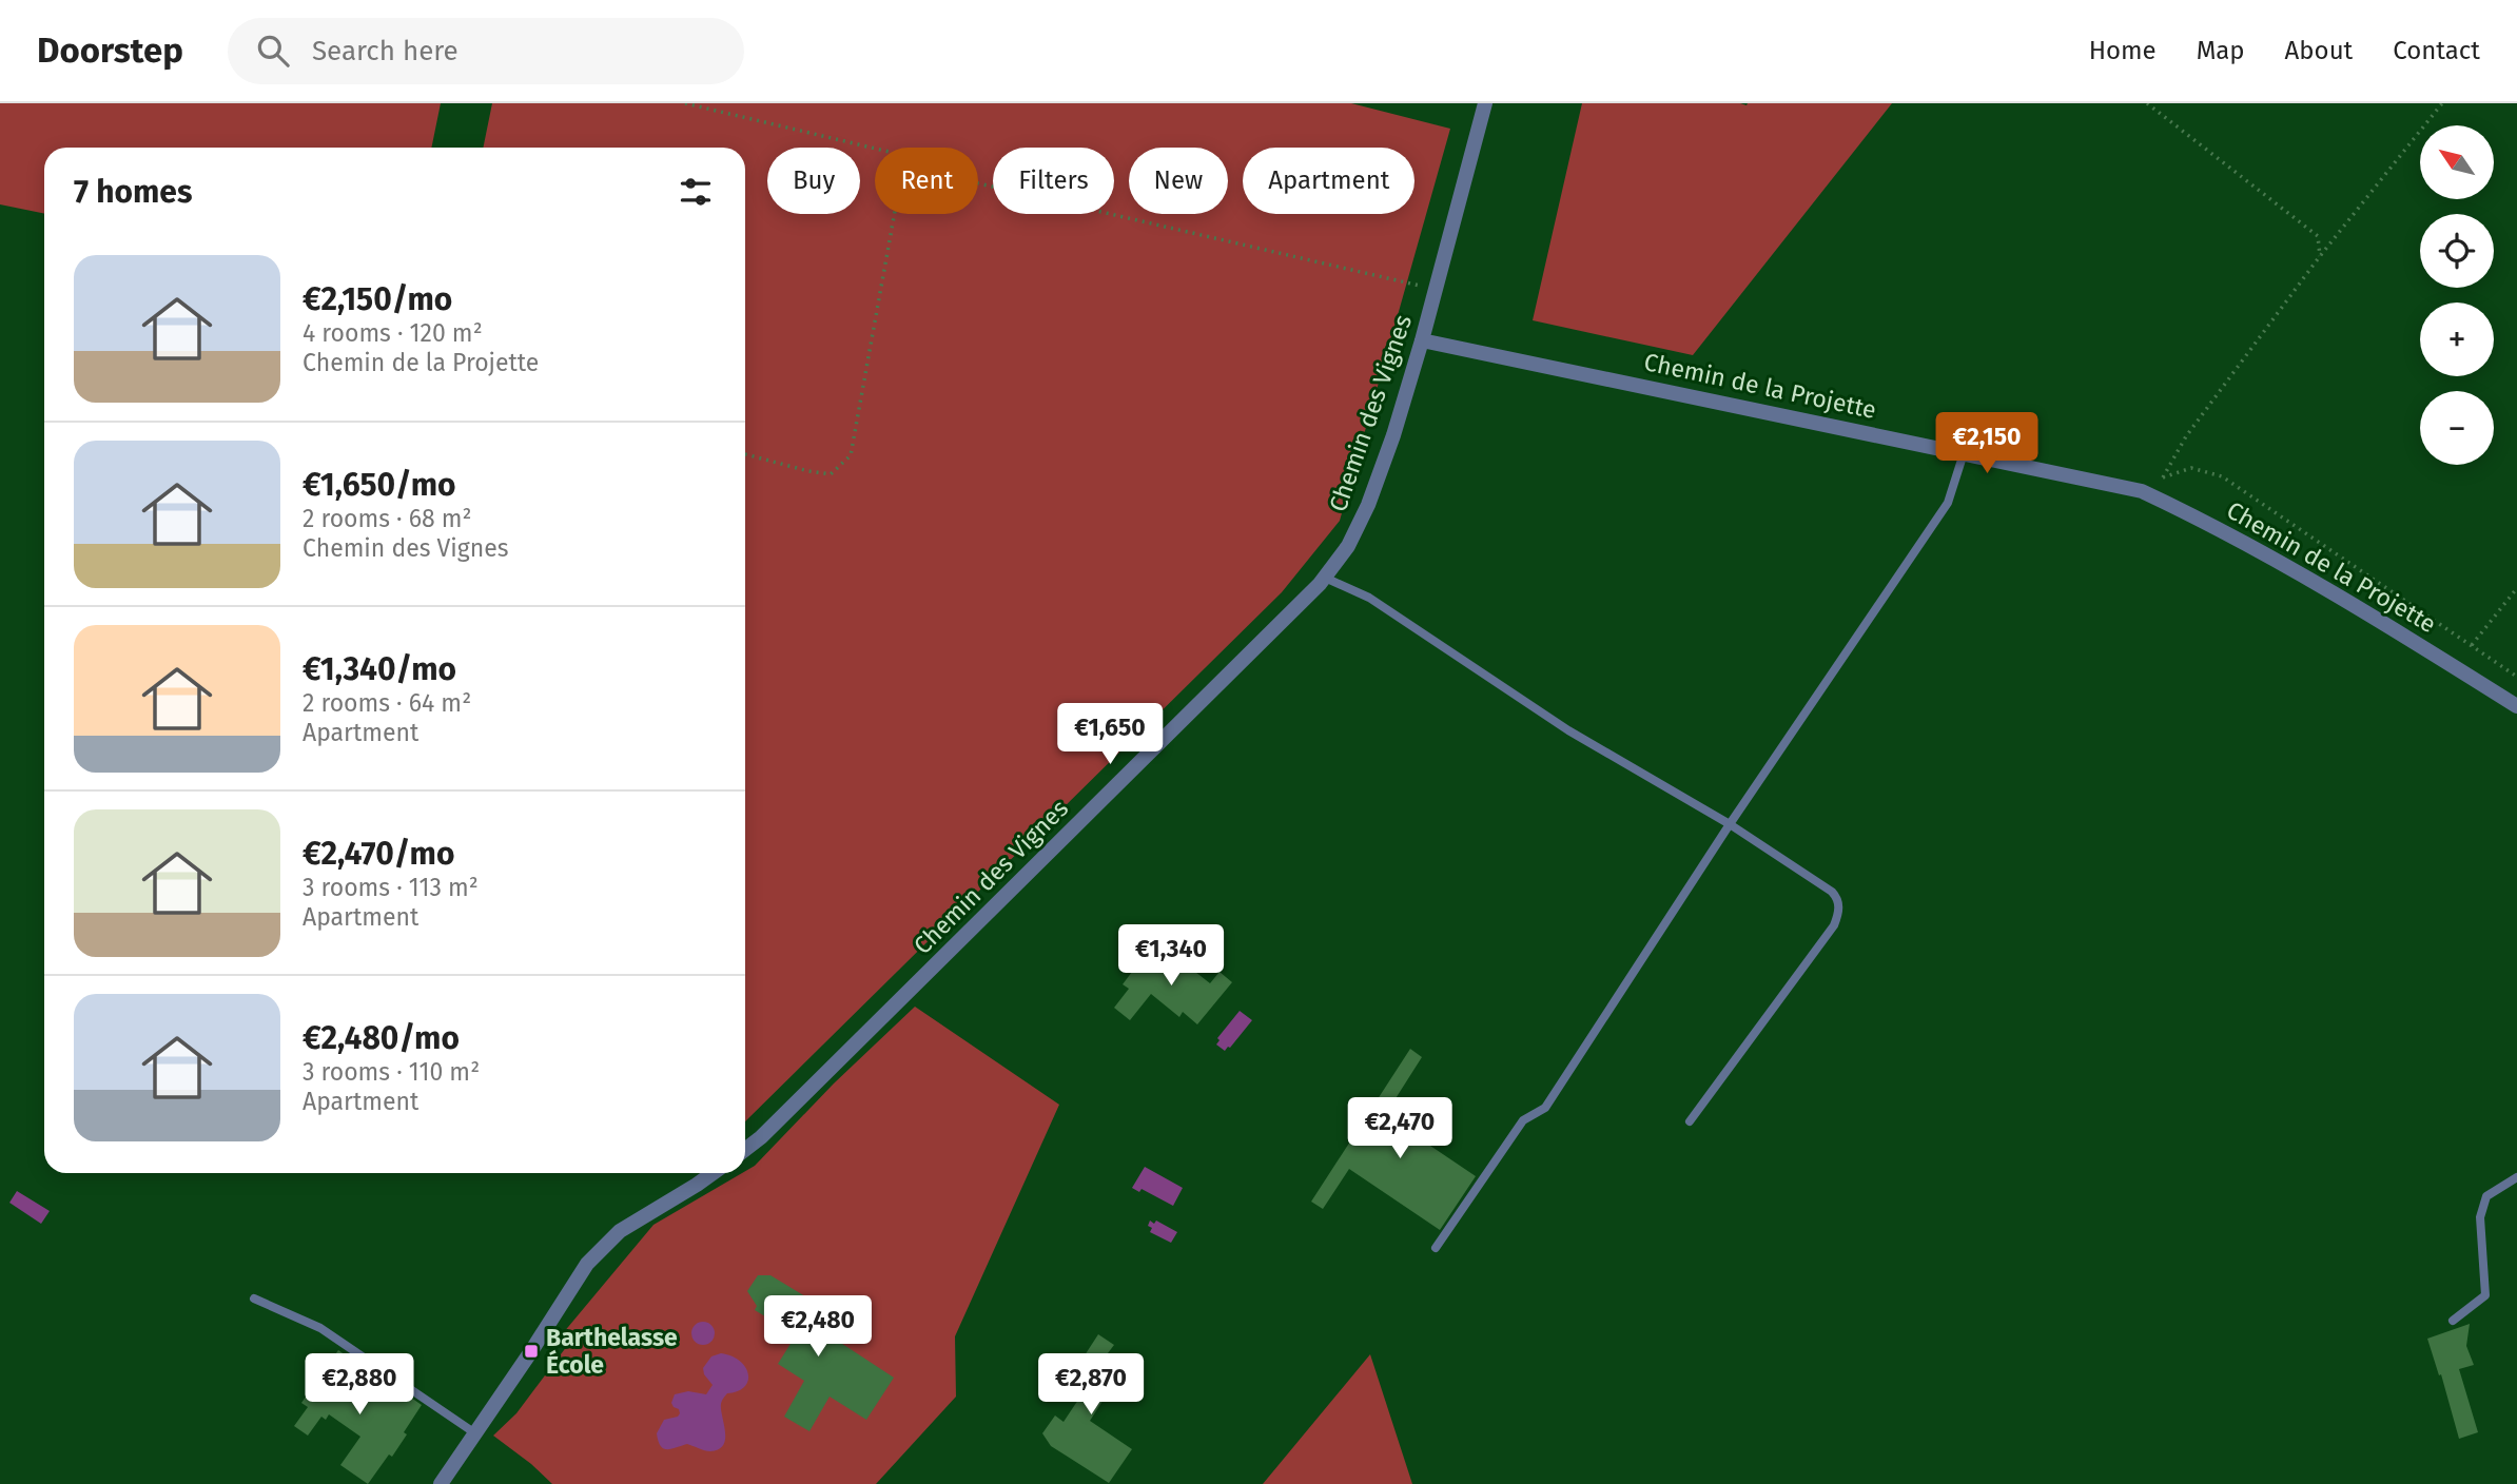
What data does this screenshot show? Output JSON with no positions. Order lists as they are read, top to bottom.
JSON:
{
  "streets": {
    "street": ["Chemin de la Projette", "Chemin des Vignes"]
  },
  "crossings": [
    ["Chemin de la Projette", "Chemin des Vignes"]
  ],
  "places": {
    "transit": ["Barthelasse École"]
  },
  "north": "top left",
  "page": {
    "header": "Doorstep",
    "search": "Search here",
    "nav": [
      "Home",
      "Map",
      "About",
      "Contact"
    ],
    "map_buttons": ["+", "−"],
    "chip": [
      "Buy",
      "Rent",
      "Filters",
      "New",
      "Apartment"
    ],
    "heading": "7 homes",
    "list": [
      {
        "name": "€2,150/mo",
        "note": "4 rooms · 120 m² · Chemin de la Projette"
      },
      {
        "name": "€1,650/mo",
        "note": "2 rooms · 68 m² · Chemin des Vignes"
      },
      {
        "name": "€1,340/mo",
        "note": "2 rooms · 64 m² · Apartment"
      },
      {
        "name": "€2,470/mo",
        "note": "3 rooms · 113 m² · Apartment"
      },
      {
        "name": "€2,480/mo",
        "note": "3 rooms · 110 m² · Apartment"
      }
    ],
    "price": [
      "€2,150",
      "€1,650",
      "€1,340",
      "€2,470",
      "€2,480",
      "€2,880",
      "€2,870"
    ]
  }
}
